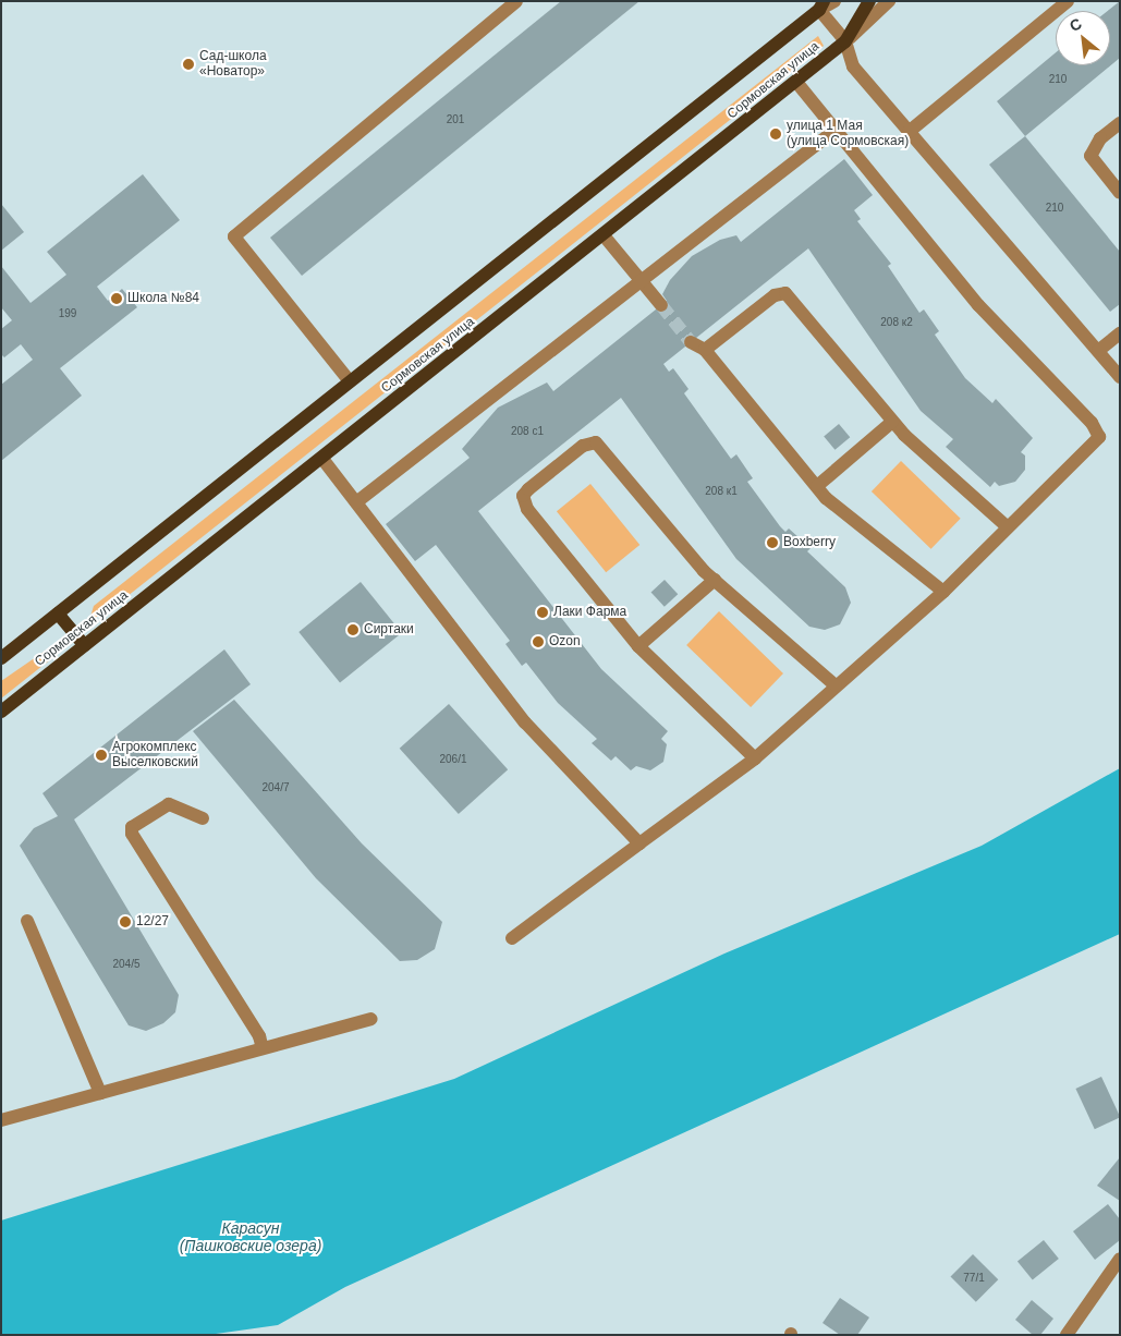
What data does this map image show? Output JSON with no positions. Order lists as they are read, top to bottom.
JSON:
{
  "streets": {
    "main road": ["Сормовская улица"]
  },
  "water": ["Карасун (Пашковские озера)"],
  "places": [
    "Сад-школа «Новатор»",
    "улица 1 Мая (улица Сормовская)",
    "Школа №84",
    "Boxberry",
    "Лаки Фарма",
    "Сиртаки",
    "Ozon",
    "Агрокомплекс Выселковский",
    "12/27"
  ],
  "house_numbers": [
    "210",
    "201",
    "210",
    "199",
    "208 к2",
    "208 с1",
    "208 к1",
    "206/1",
    "204/7",
    "204/5",
    "77/1"
  ],
  "north": "top left"
}
